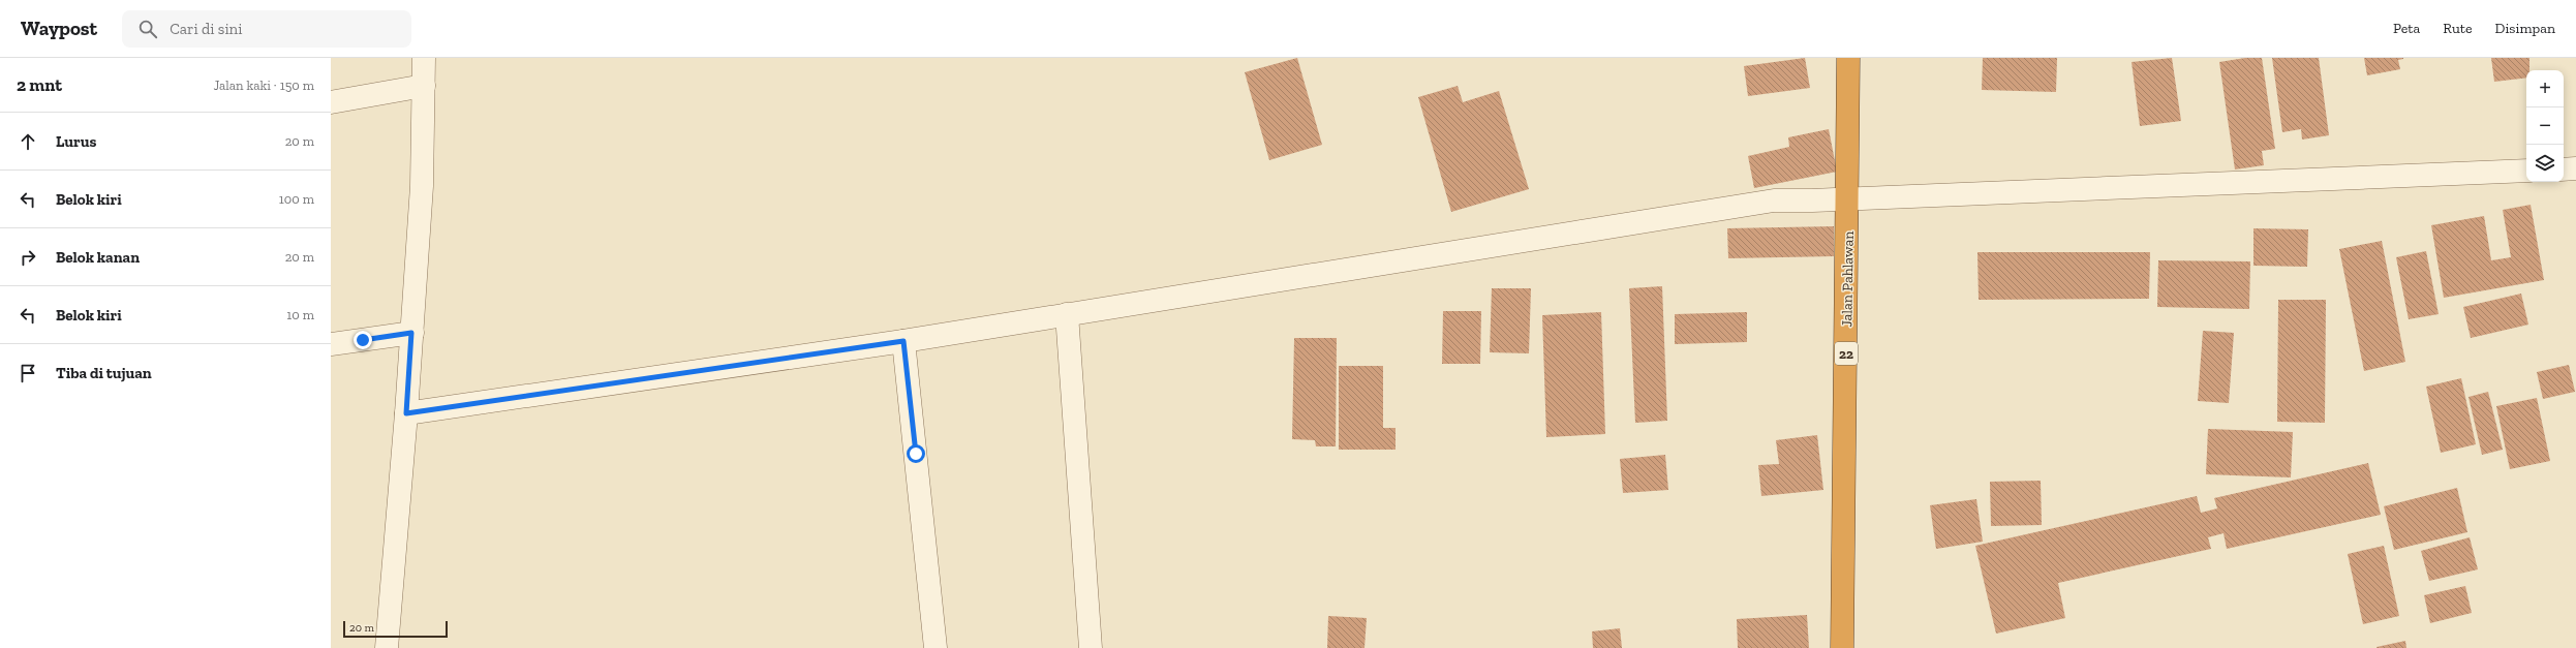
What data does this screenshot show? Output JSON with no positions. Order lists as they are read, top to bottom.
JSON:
{
  "streets": {
    "highway": ["Jalan Pahlawan", "22"]
  },
  "scale_bar": "20 m",
  "page": {
    "header": "Waypost",
    "search": "Cari di sini",
    "nav": ["Peta", "Rute", "Disimpan"],
    "heading": ["2 mnt", "Jalan kaki · 150 m"],
    "map_buttons": ["+", "−"],
    "list": [
      ["Lurus", "20 m"],
      ["Belok kiri", "100 m"],
      ["Belok kanan", "20 m"],
      ["Belok kiri", "10 m"],
      "Tiba di tujuan"
    ],
    "scale": "20 m"
  }
}
